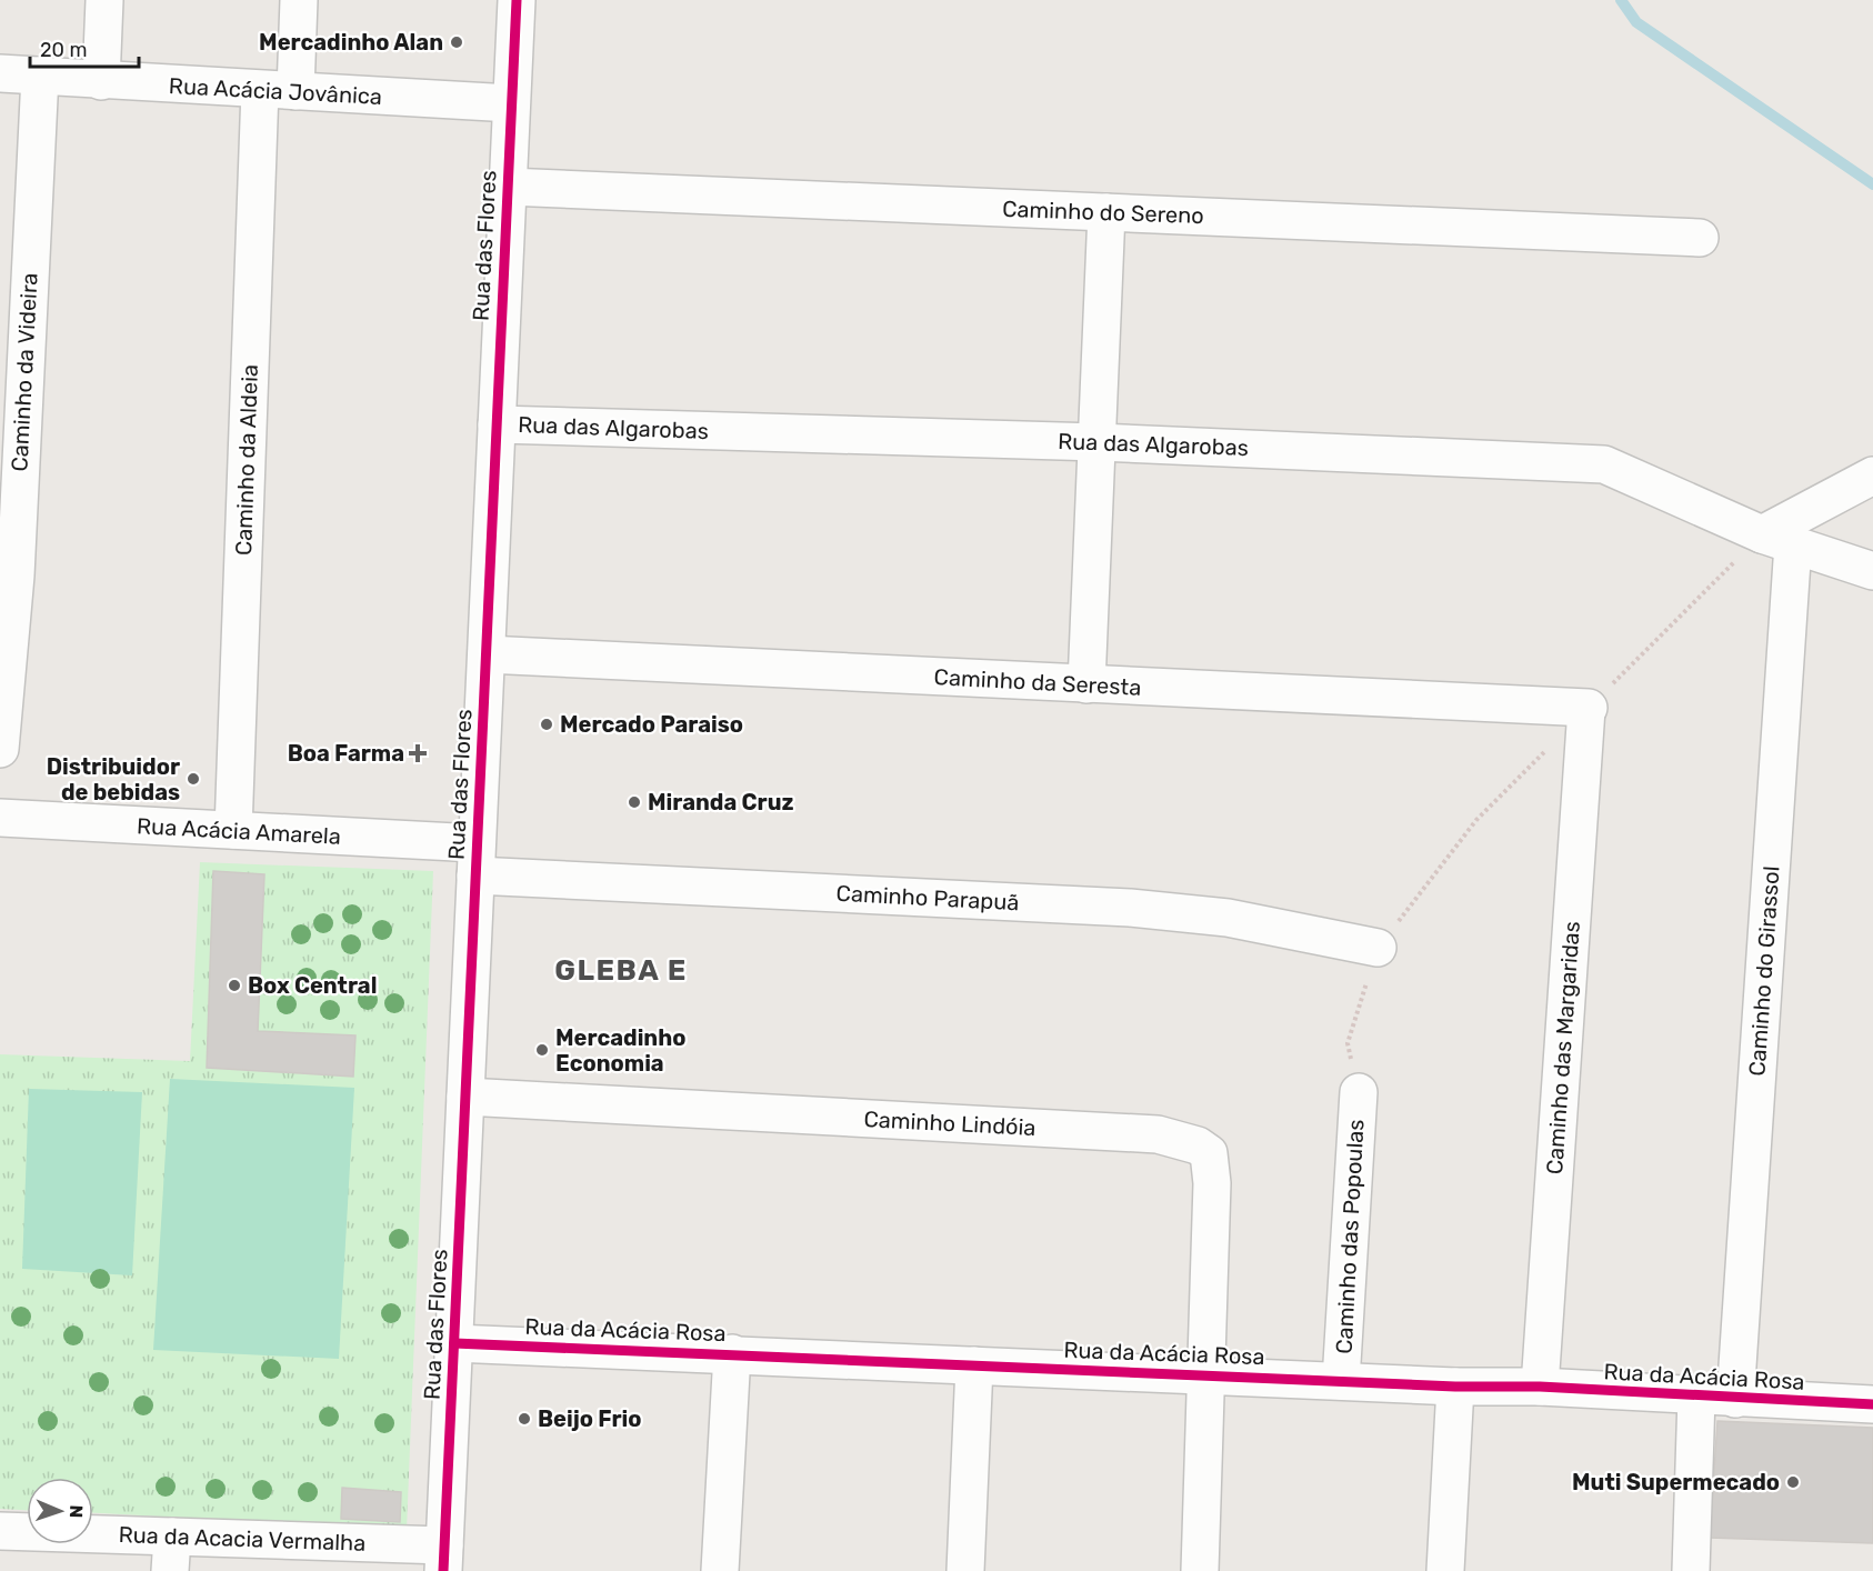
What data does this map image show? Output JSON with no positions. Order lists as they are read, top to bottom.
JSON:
{
  "streets": {
    "street": [
      "Rua Acácia Jovânica",
      "Caminho do Sereno",
      "Rua das Flores",
      "Caminho da Videira",
      "Rua das Algarobas",
      "Caminho da Aldeia",
      "Caminho da Seresta",
      "Rua Acácia Amarela",
      "Caminho Parapuã",
      "Caminho do Girassol",
      "Caminho das Margaridas",
      "Caminho Lindóia",
      "Caminho das Popoulas",
      "Rua da Acácia Rosa",
      "Rua da Acacia Vermalha"
    ]
  },
  "crossings": [
    ["Rua Acácia Jovânica", "Rua das Flores"],
    ["Rua Acácia Jovânica", "Caminho da Videira"],
    ["Rua Acácia Jovânica", "Caminho da Aldeia"],
    ["Caminho do Sereno", "Rua das Flores"],
    ["Rua das Flores", "Rua das Algarobas"],
    ["Rua das Flores", "Caminho da Seresta"],
    ["Rua das Flores", "Rua Acácia Amarela"],
    ["Rua das Flores", "Caminho Parapuã"],
    ["Rua das Flores", "Caminho Lindóia"],
    ["Rua das Flores", "Rua da Acácia Rosa"],
    ["Rua das Flores", "Rua da Acacia Vermalha"],
    ["Rua das Algarobas", "Caminho do Girassol"],
    ["Caminho da Aldeia", "Rua Acácia Amarela"],
    ["Caminho da Seresta", "Caminho das Margaridas"],
    ["Rua Acácia Amarela", "Caminho Parapuã"],
    ["Caminho do Girassol", "Rua da Acácia Rosa"],
    ["Caminho das Margaridas", "Rua da Acácia Rosa"],
    ["Caminho Lindóia", "Rua da Acácia Rosa"],
    ["Caminho das Popoulas", "Rua da Acácia Rosa"]
  ],
  "districts": ["GLEBA E"],
  "places": {
    "other": [
      "Mercadinho Alan",
      "Mercado Paraiso",
      "Distribuidor de bebidas",
      "Miranda Cruz",
      "Box Central",
      "Mercadinho Economia",
      "Beijo Frio",
      "Muti Supermecado"
    ],
    "health": ["Boa Farma"]
  },
  "scale_bar": "20 m",
  "north": "right"
}
